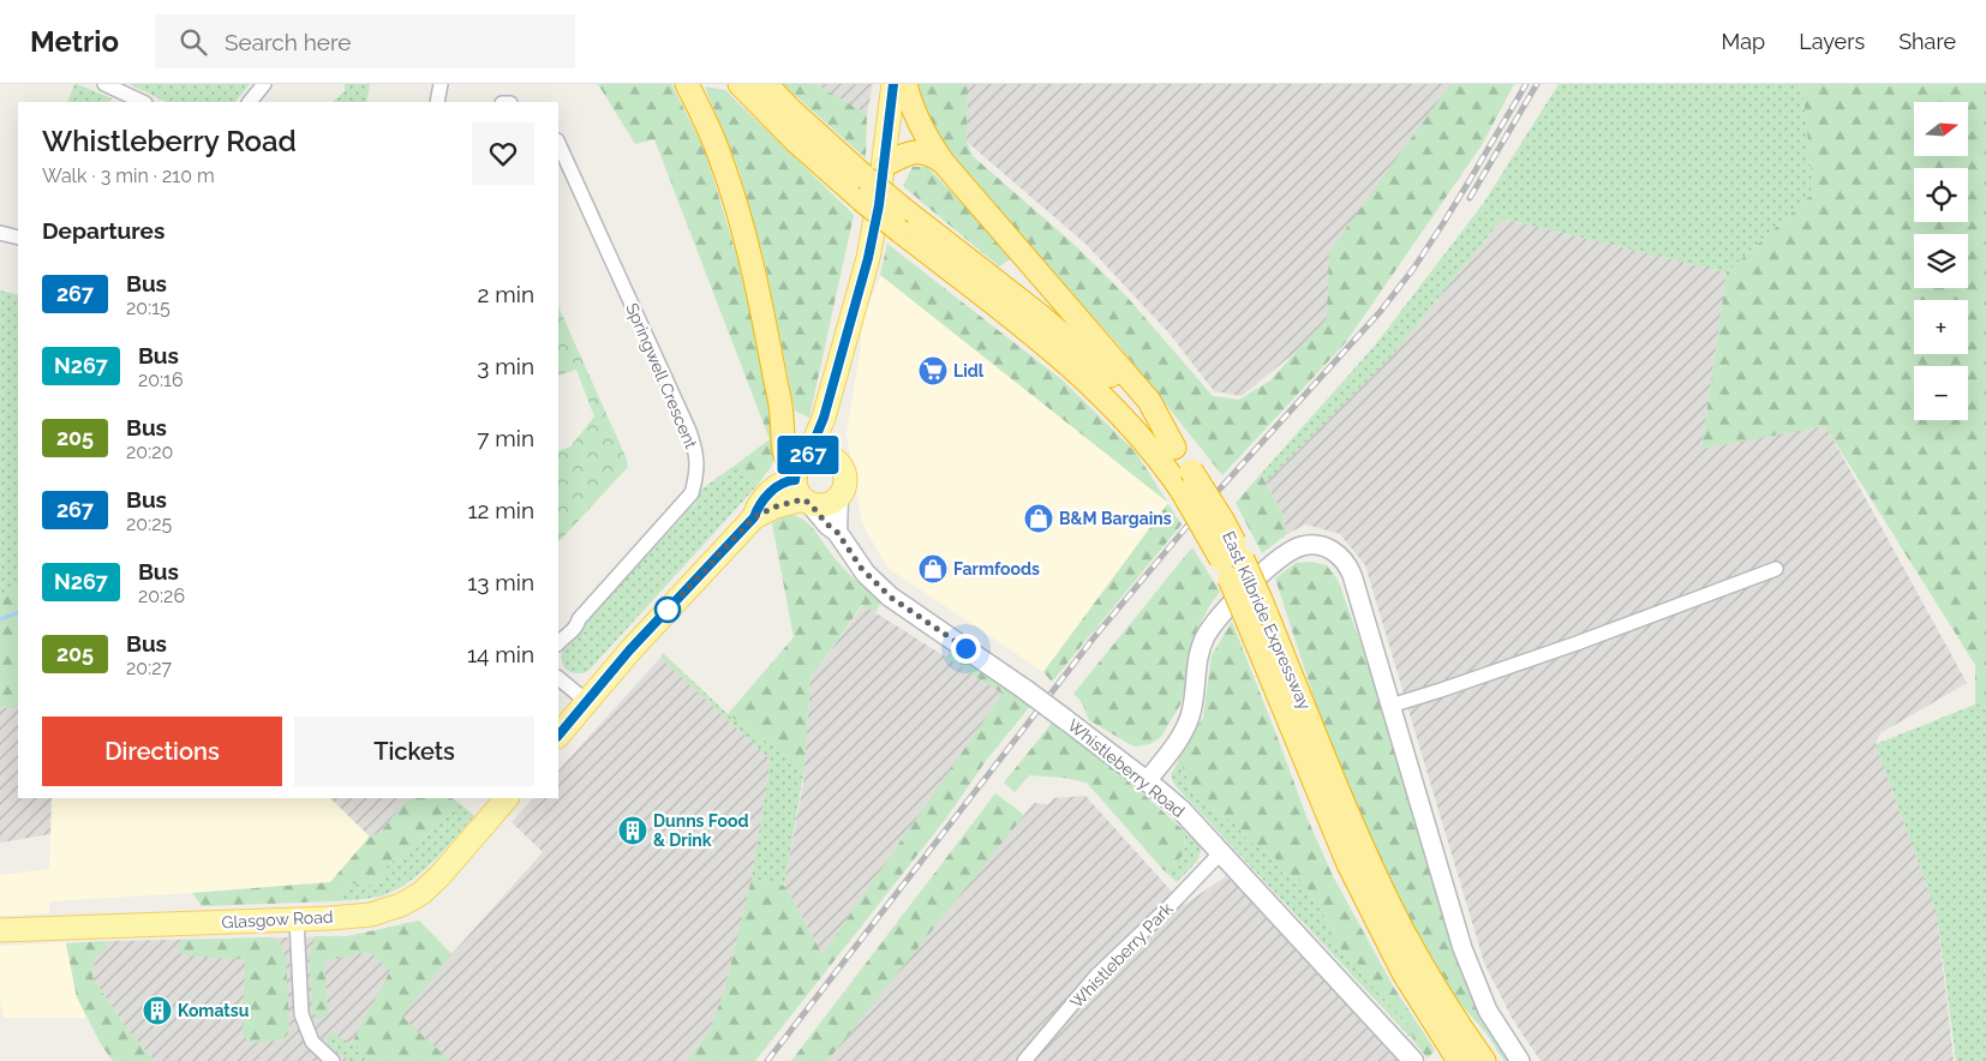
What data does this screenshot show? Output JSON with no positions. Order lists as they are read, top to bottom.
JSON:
{
  "streets": {
    "highway": ["East Kilbride Expressway"],
    "main road": ["Whistleberry Road", "Glasgow Road"],
    "street": ["Springwell Crescent", "Whistleberry Park"]
  },
  "crossings": [
    ["Whistleberry Road", "Whistleberry Park"]
  ],
  "places": {
    "supermarket": ["Lidl"],
    "shop": ["B&M Bargains", "Farmfoods"],
    "building": ["Dunns Food & Drink", "Komatsu"]
  },
  "lines": ["bus line 267"],
  "north": "right",
  "page": {
    "header": "Metrio",
    "search": "Search here",
    "nav": ["Map", "Layers", "Share"],
    "on_map": "267",
    "map_buttons": ["+", "−"],
    "heading": [
      ["Whistleberry Road", "Walk · 3 min · 210 m"],
      "Departures"
    ],
    "list": [
      {
        "mark": "267",
        "name": "Bus",
        "note": "20:15",
        "value": "2 min"
      },
      {
        "mark": "N267",
        "name": "Bus",
        "note": "20:16",
        "value": "3 min"
      },
      {
        "mark": "205",
        "name": "Bus",
        "note": "20:20",
        "value": "7 min"
      },
      {
        "mark": "267",
        "name": "Bus",
        "note": "20:25",
        "value": "12 min"
      },
      {
        "mark": "N267",
        "name": "Bus",
        "note": "20:26",
        "value": "13 min"
      },
      {
        "mark": "205",
        "name": "Bus",
        "note": "20:27",
        "value": "14 min"
      }
    ],
    "buttons": ["Directions", "Tickets"]
  }
}
